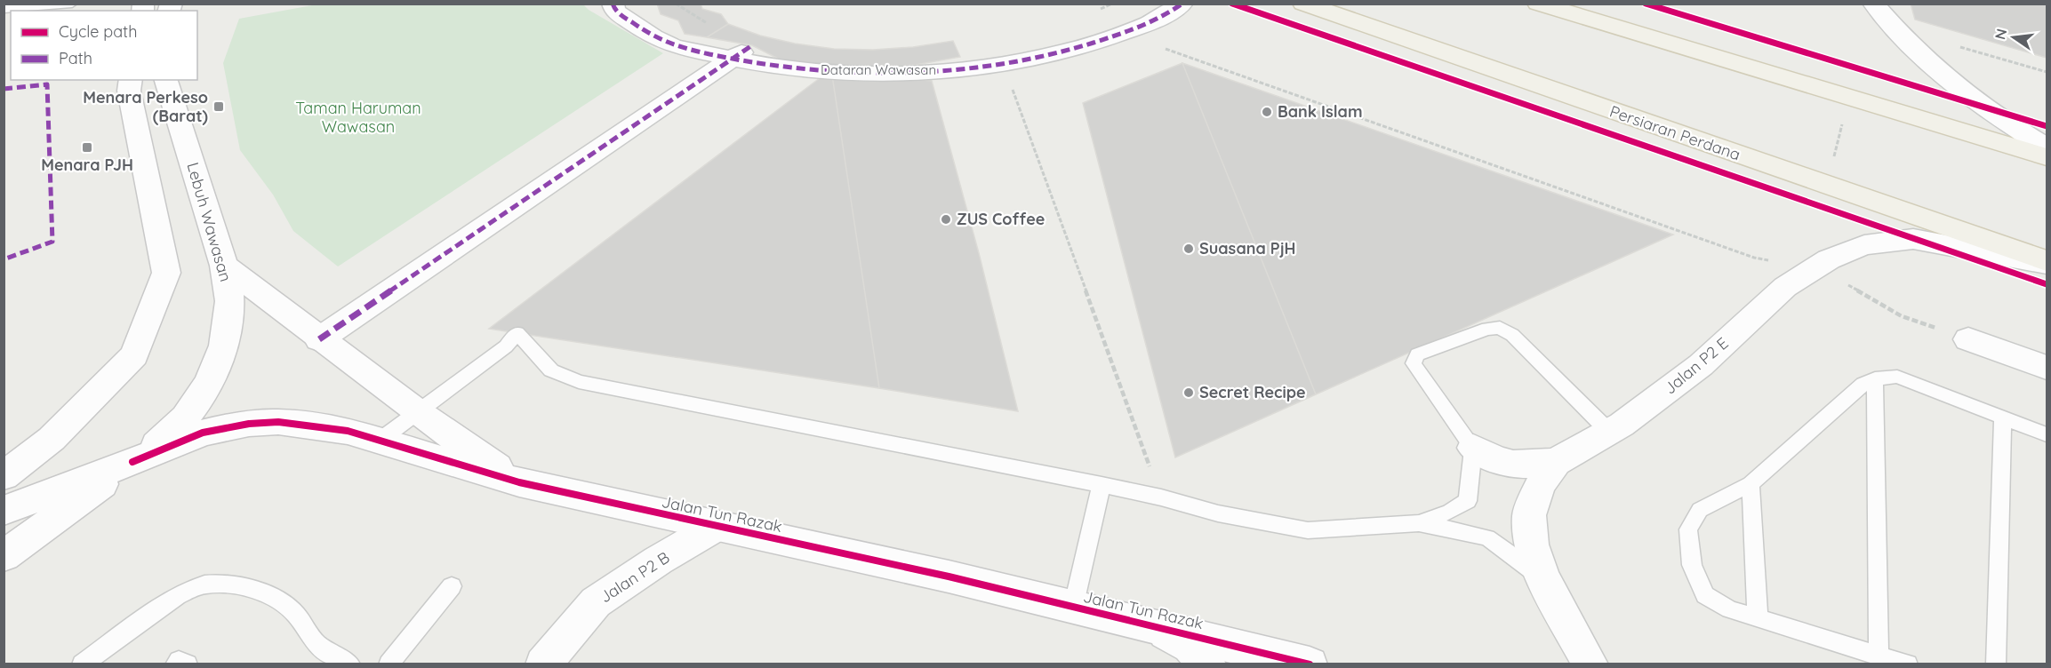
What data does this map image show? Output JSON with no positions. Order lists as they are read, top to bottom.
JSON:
{
  "streets": {
    "main road": ["Persiaran Perdana"],
    "street": [
      "Dataran Wawasan",
      "Lebuh Wawasan",
      "Jalan P2 E",
      "Jalan Tun Razak",
      "Jalan P2 B"
    ]
  },
  "crossings": [
    ["Persiaran Perdana", "Jalan P2 E"],
    ["Lebuh Wawasan", "Jalan Tun Razak"],
    ["Jalan Tun Razak", "Jalan P2 B"]
  ],
  "parks": ["Taman Haruman Wawasan"],
  "places": {
    "transit": ["Menara Perkeso (Barat)", "Menara PJH"],
    "other": [
      "Bank Islam",
      "ZUS Coffee",
      "Suasana PjH",
      "Secret Recipe"
    ]
  },
  "legend": ["Cycle path", "Path"],
  "north": "left"
}
